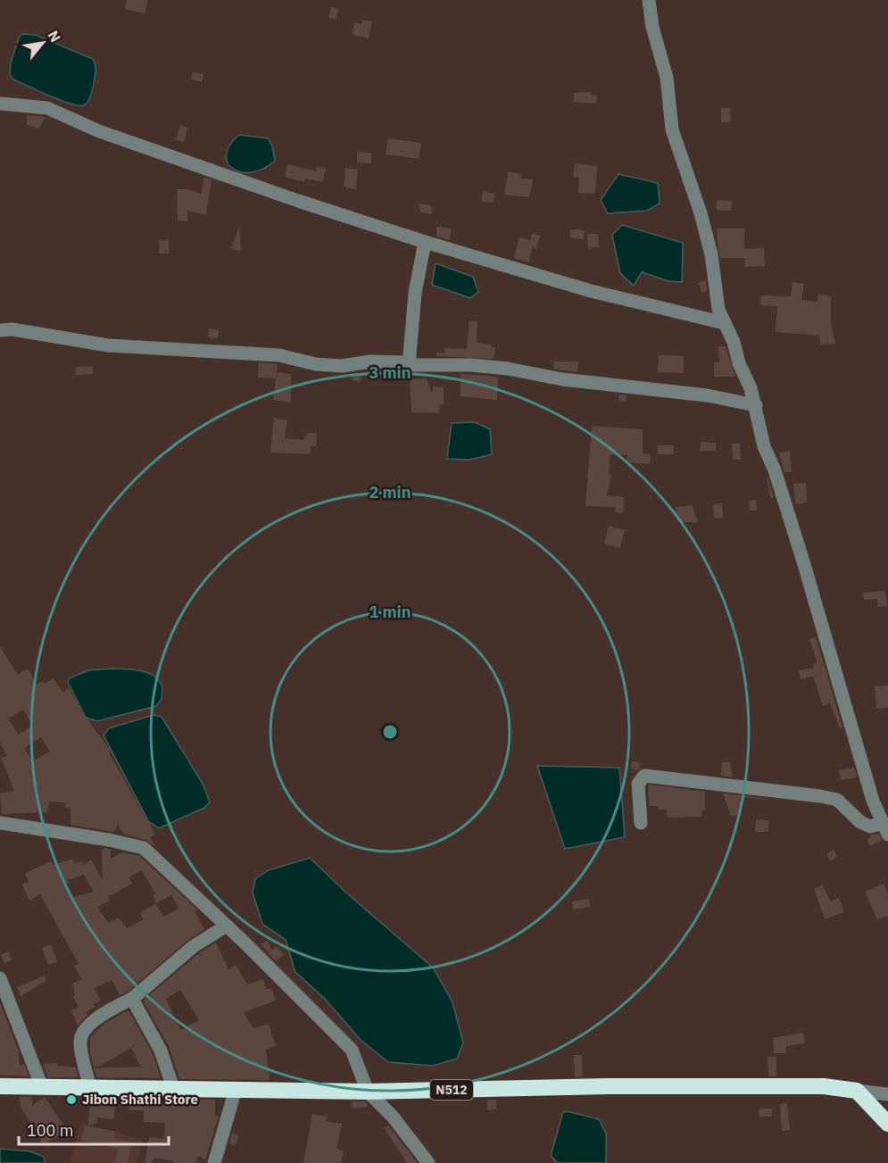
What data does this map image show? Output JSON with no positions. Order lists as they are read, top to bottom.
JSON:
{
  "streets": {
    "highway": ["N512"]
  },
  "places": ["Jibon Shathi Store"],
  "scale_bar": "100 m",
  "north": "top right",
  "rings": ["3 min", "2 min", "1 min"]
}
